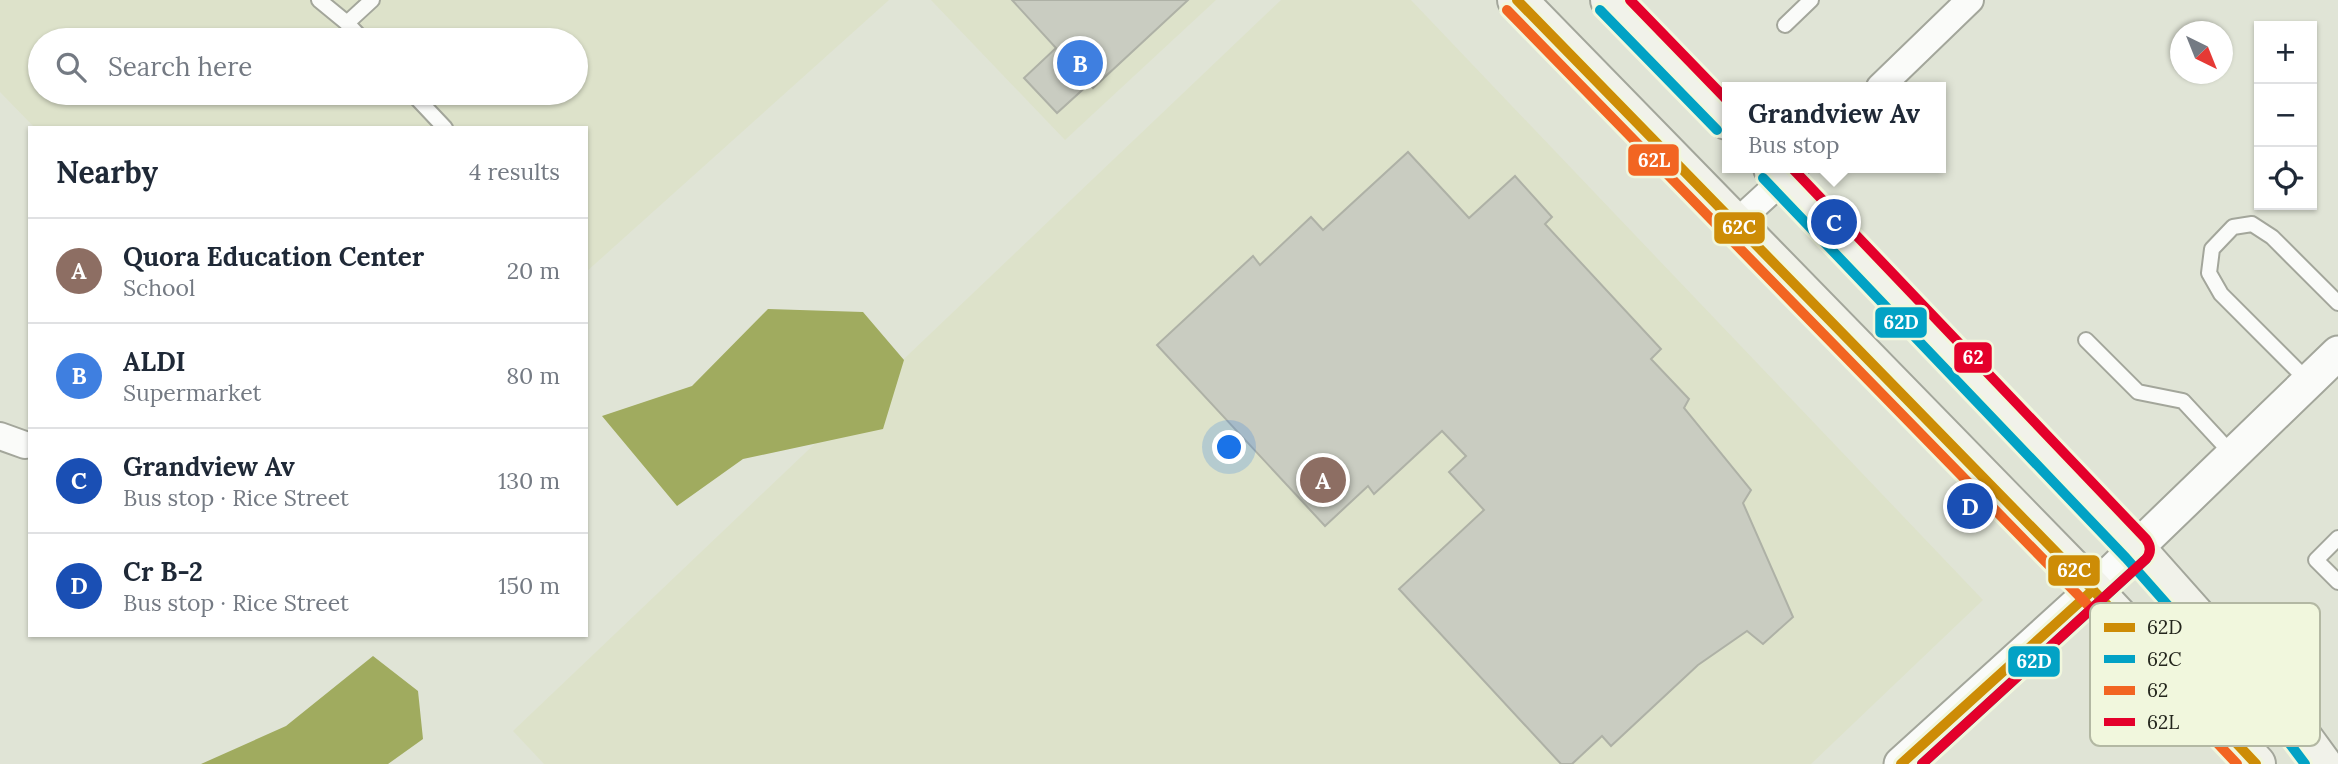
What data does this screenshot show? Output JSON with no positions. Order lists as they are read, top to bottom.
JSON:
{
  "lines": [
    "transit line 62C",
    "transit line 62",
    "transit line 62D",
    "transit line 62L"
  ],
  "legend": [
    "62D",
    "62C",
    "62",
    "62L"
  ],
  "north": "bottom right",
  "page": {
    "map_buttons": ["+", "−"],
    "search": "Search here",
    "pins": [
      "B",
      "C",
      "A",
      "D"
    ],
    "popup": ["Grandview Av", "Bus stop"],
    "heading": ["Nearby", "4 results"],
    "list": [
      {
        "mark": "A",
        "name": "Quora Education Center",
        "note": "School",
        "value": "20 m"
      },
      {
        "mark": "B",
        "name": "ALDI",
        "note": "Supermarket",
        "value": "80 m"
      },
      {
        "mark": "C",
        "name": "Grandview Av",
        "note": "Bus stop · Rice Street",
        "value": "130 m"
      },
      {
        "mark": "D",
        "name": "Cr B-2",
        "note": "Bus stop · Rice Street",
        "value": "150 m"
      }
    ]
  }
}
